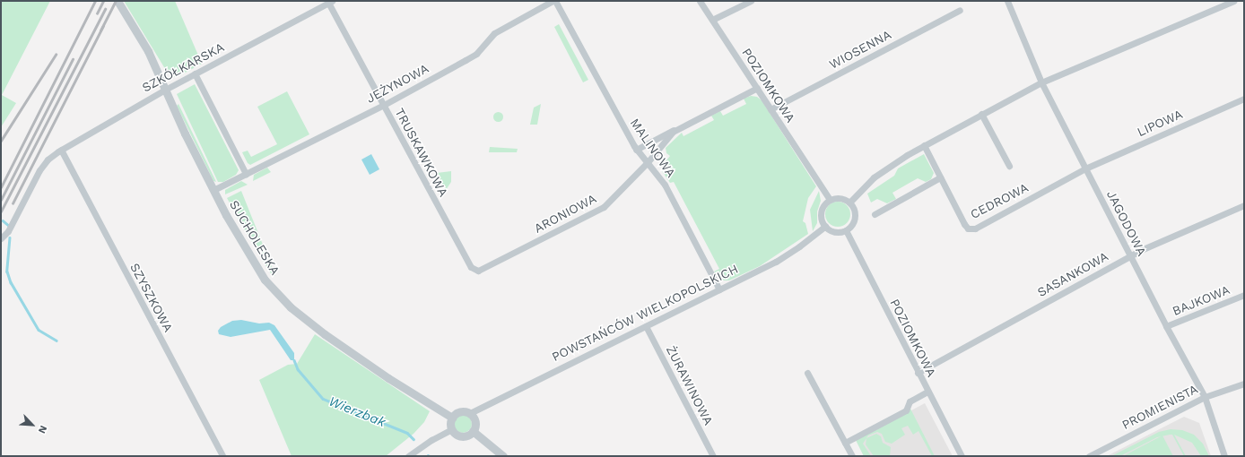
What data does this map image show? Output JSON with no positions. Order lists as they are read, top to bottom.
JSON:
{
  "streets": {
    "street": [
      "WIOSENNA",
      "SZKÓŁKARSKA",
      "JEŻYNOWA",
      "POZIOMKOWA",
      "LIPOWA",
      "MALINOWA",
      "TRUSKAWKOWA",
      "CEDROWA",
      "ARONIOWA",
      "JAGODOWA",
      "SUCHOLESKA",
      "SASANKOWA",
      "SZYSZKOWA",
      "BAJKOWA",
      "POWSTAŃCÓW WIELKOPOLSKICH",
      "ŻURAWINOWA",
      "PROMIENISTA"
    ]
  },
  "crossings": [
    ["WIOSENNA", "POZIOMKOWA"],
    ["SZKÓŁKARSKA", "TRUSKAWKOWA"],
    ["SZKÓŁKARSKA", "SUCHOLESKA"],
    ["SZKÓŁKARSKA", "SZYSZKOWA"],
    ["JEŻYNOWA", "TRUSKAWKOWA"],
    ["JEŻYNOWA", "SUCHOLESKA"],
    ["POZIOMKOWA", "ARONIOWA"],
    ["POZIOMKOWA", "SASANKOWA"],
    ["POZIOMKOWA", "POWSTAŃCÓW WIELKOPOLSKICH"],
    ["LIPOWA", "CEDROWA"],
    ["LIPOWA", "JAGODOWA"],
    ["MALINOWA", "ARONIOWA"],
    ["MALINOWA", "POWSTAŃCÓW WIELKOPOLSKICH"],
    ["TRUSKAWKOWA", "ARONIOWA"],
    ["CEDROWA", "JAGODOWA"],
    ["JAGODOWA", "SASANKOWA"],
    ["JAGODOWA", "BAJKOWA"],
    ["JAGODOWA", "PROMIENISTA"],
    ["SUCHOLESKA", "POWSTAŃCÓW WIELKOPOLSKICH"],
    ["POWSTAŃCÓW WIELKOPOLSKICH", "ŻURAWINOWA"]
  ],
  "water": ["Wierzbak"],
  "north": "bottom right"
}
